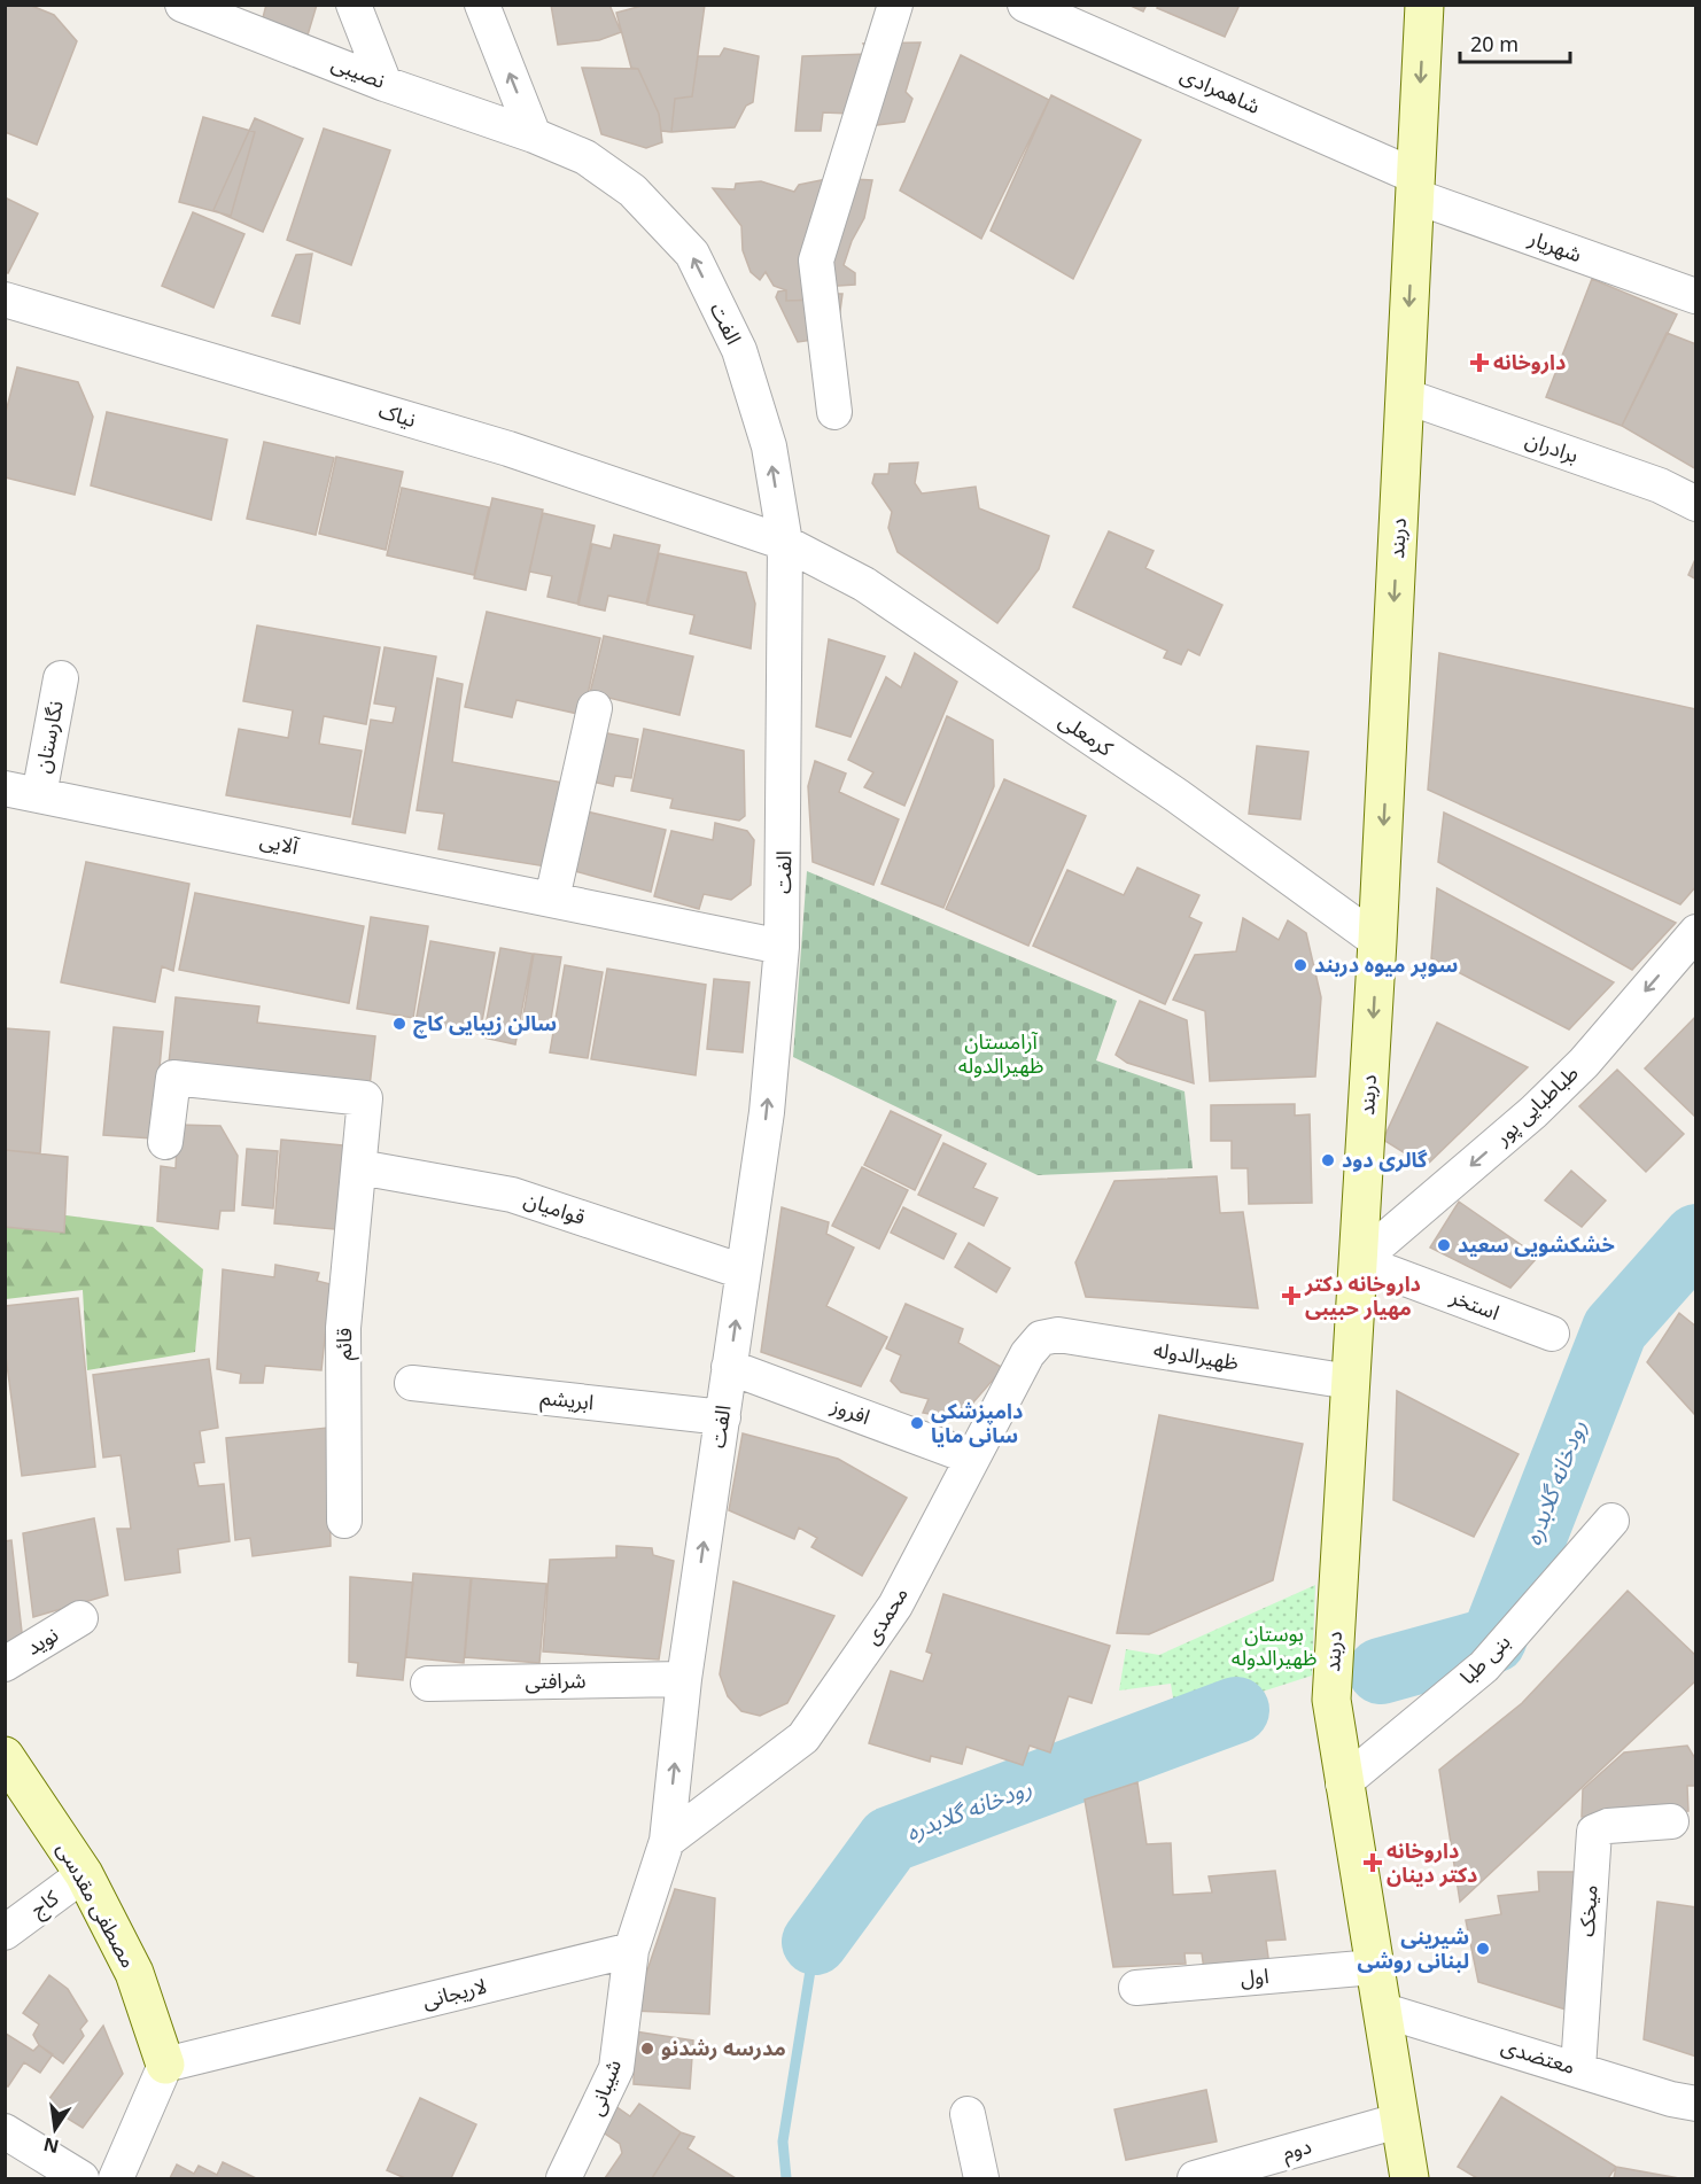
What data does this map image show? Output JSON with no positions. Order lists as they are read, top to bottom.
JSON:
{
  "streets": {
    "main road": ["دربند", "مصطفی مقدسی"],
    "street": [
      "نصیبی",
      "شاهمرادی",
      "شهریار",
      "الفت",
      "نیاک",
      "برادران",
      "کرمعلی",
      "نگارستان",
      "آلایی",
      "طباطبایی پور",
      "قوامیان",
      "استخر",
      "قائم",
      "ظهیرالدوله",
      "ابریشم",
      "افروز",
      "محمدی",
      "نوید",
      "بنی طبا",
      "شرافتی",
      "کاج",
      "میخک",
      "اول",
      "لاریجانی",
      "معتضدی",
      "شیبانی",
      "دوم"
    ]
  },
  "crossings": [
    ["نصیبی", "الفت"],
    ["شاهمرادی", "شهریار"],
    ["شاهمرادی", "دربند"],
    ["شهریار", "دربند"],
    ["الفت", "نیاک"],
    ["الفت", "کرمعلی"],
    ["الفت", "آلایی"],
    ["الفت", "قوامیان"],
    ["الفت", "ابریشم"],
    ["الفت", "افروز"],
    ["الفت", "محمدی"],
    ["الفت", "شرافتی"],
    ["نیاک", "کرمعلی"],
    ["برادران", "دربند"],
    ["دربند", "کرمعلی"],
    ["دربند", "طباطبایی پور"],
    ["دربند", "استخر"],
    ["دربند", "ظهیرالدوله"],
    ["دربند", "بنی طبا"],
    ["دربند", "اول"],
    ["دربند", "معتضدی"],
    ["دربند", "دوم"],
    ["نگارستان", "آلایی"],
    ["طباطبایی پور", "استخر"],
    ["قوامیان", "قائم"],
    ["ظهیرالدوله", "محمدی"],
    ["افروز", "محمدی"],
    ["کاج", "مصطفی مقدسی"],
    ["مصطفی مقدسی", "لاریجانی"],
    ["میخک", "معتضدی"],
    ["لاریجانی", "شیبانی"]
  ],
  "one_way": ["دربند", "طباطبایی پور"],
  "water": ["رودخانه گلابدره"],
  "parks": ["آرامستان ظهیرالدوله", "بوستان ظهیرالدوله"],
  "places": {
    "health": ["داروخانه", "داروخانه دکتر مهیار حبیبی", "داروخانه دکتر دینان"],
    "other": [
      "سوپر میوه دربند",
      "سالن زیبایی کاچ",
      "گالری دود",
      "خشکشویی سعید",
      "دامپزشکی سانی مایا",
      "شیرینی لبنانی روشی",
      "مدرسه رشدنو"
    ]
  },
  "scale_bar": "20 m",
  "north": "bottom"
}
